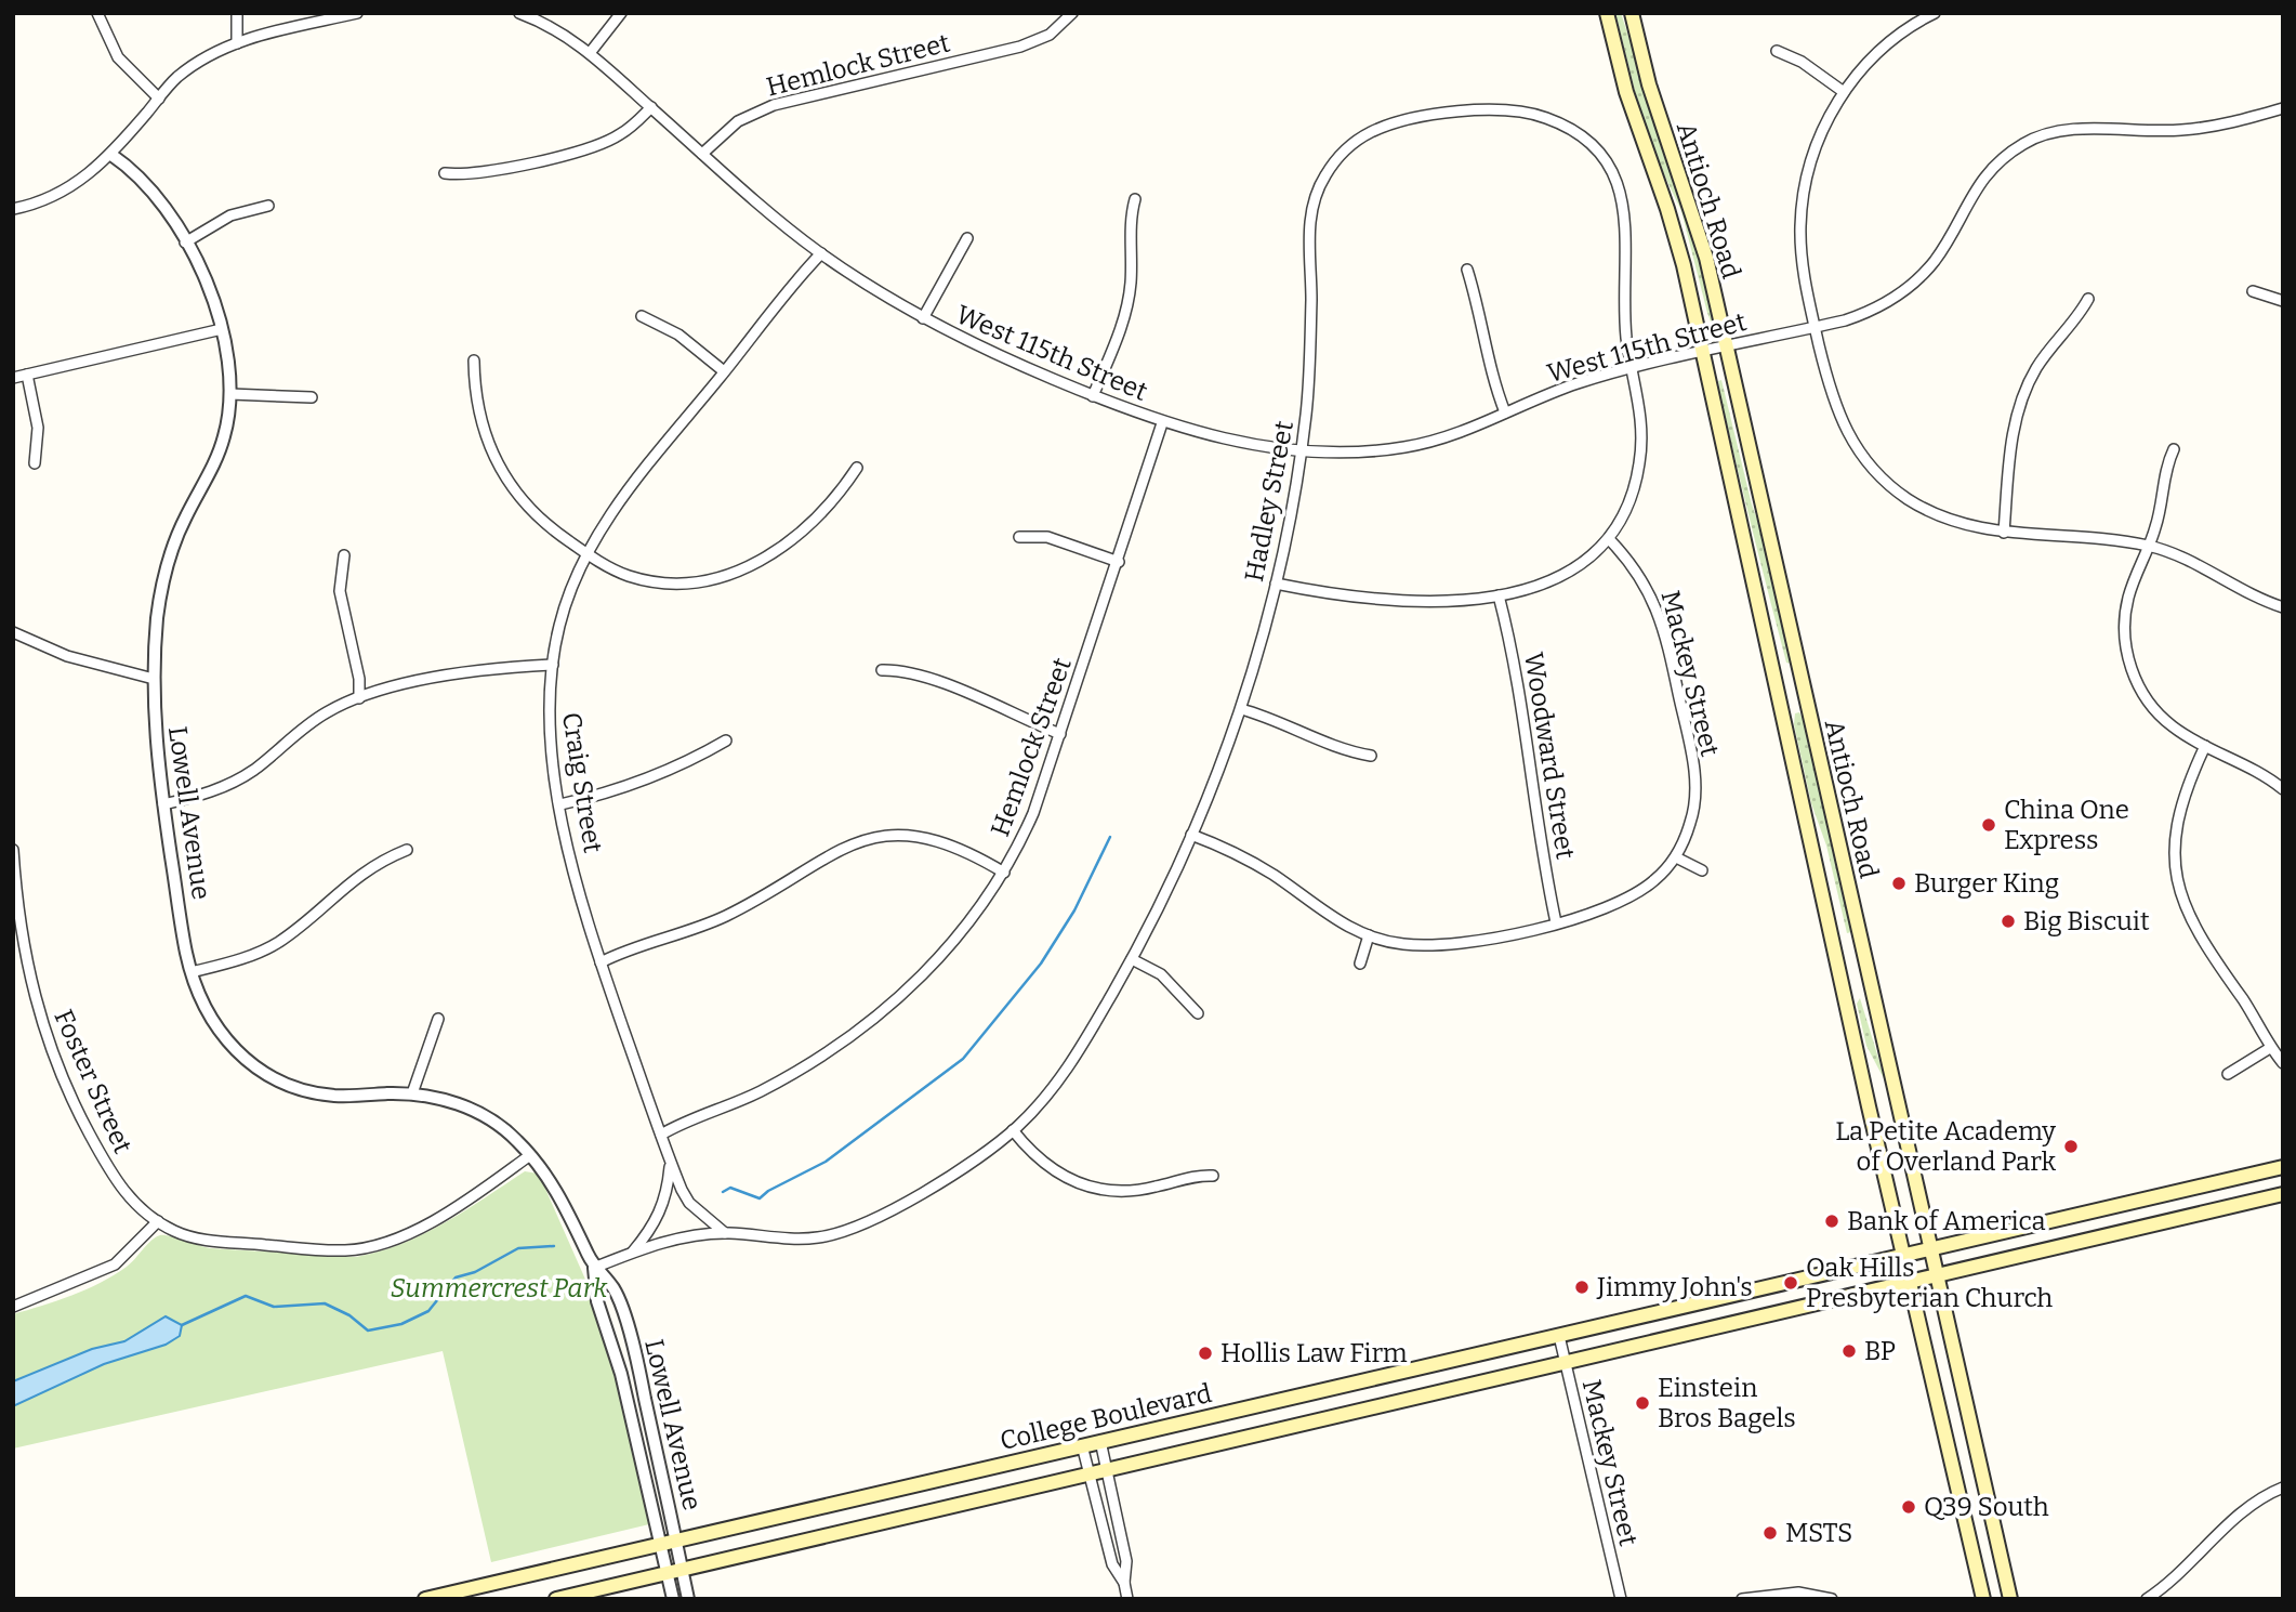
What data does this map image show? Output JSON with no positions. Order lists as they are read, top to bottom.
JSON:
{
  "streets": {
    "main road": ["Antioch Road", "College Boulevard"],
    "street": [
      "Hemlock Street",
      "West 115th Street",
      "Hadley Street",
      "Mackey Street",
      "Woodward Street",
      "Craig Street",
      "Lowell Avenue",
      "Foster Street"
    ]
  },
  "crossings": [
    ["Hemlock Street", "West 115th Street"],
    ["Hemlock Street", "Craig Street"],
    ["Antioch Road", "West 115th Street"],
    ["Antioch Road", "College Boulevard"],
    ["West 115th Street", "Hadley Street"],
    ["West 115th Street", "Craig Street"],
    ["Hadley Street", "Craig Street"],
    ["Hadley Street", "Lowell Avenue"],
    ["Mackey Street", "College Boulevard"],
    ["Lowell Avenue", "Foster Street"],
    ["Lowell Avenue", "College Boulevard"]
  ],
  "parks": ["Summercrest Park"],
  "places": [
    "China One Express",
    "Burger King",
    "Big Biscuit",
    "La Petite Academy of Overland Park",
    "Bank of America",
    "Oak Hills Presbyterian Church",
    "Jimmy John's",
    "BP",
    "Hollis Law Firm",
    "Einstein Bros Bagels",
    "Q39 South",
    "MSTS"
  ]
}
